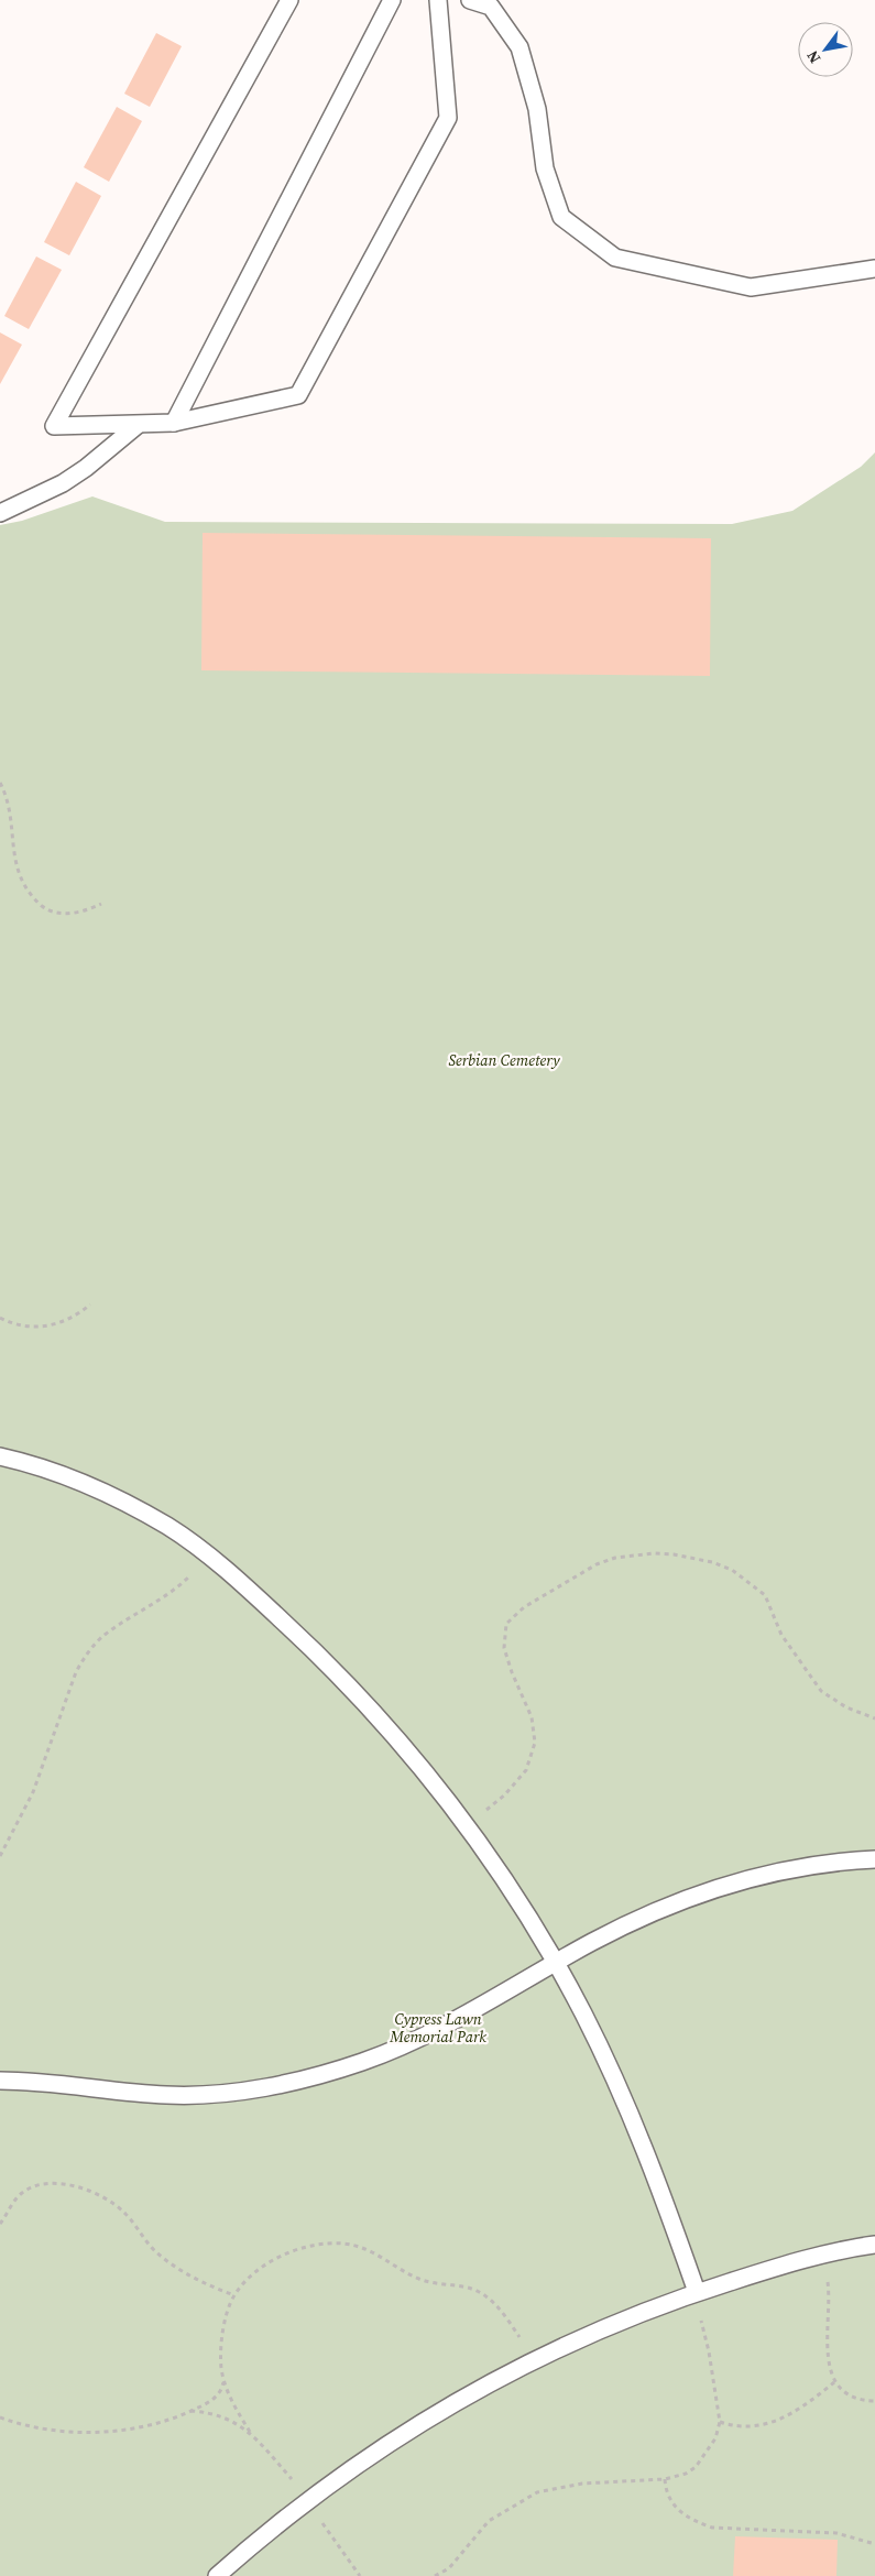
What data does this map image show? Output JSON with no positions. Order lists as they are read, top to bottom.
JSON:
{
  "parks": ["Serbian Cemetery", "Cypress Lawn Memorial Park"],
  "north": "bottom left"
}
